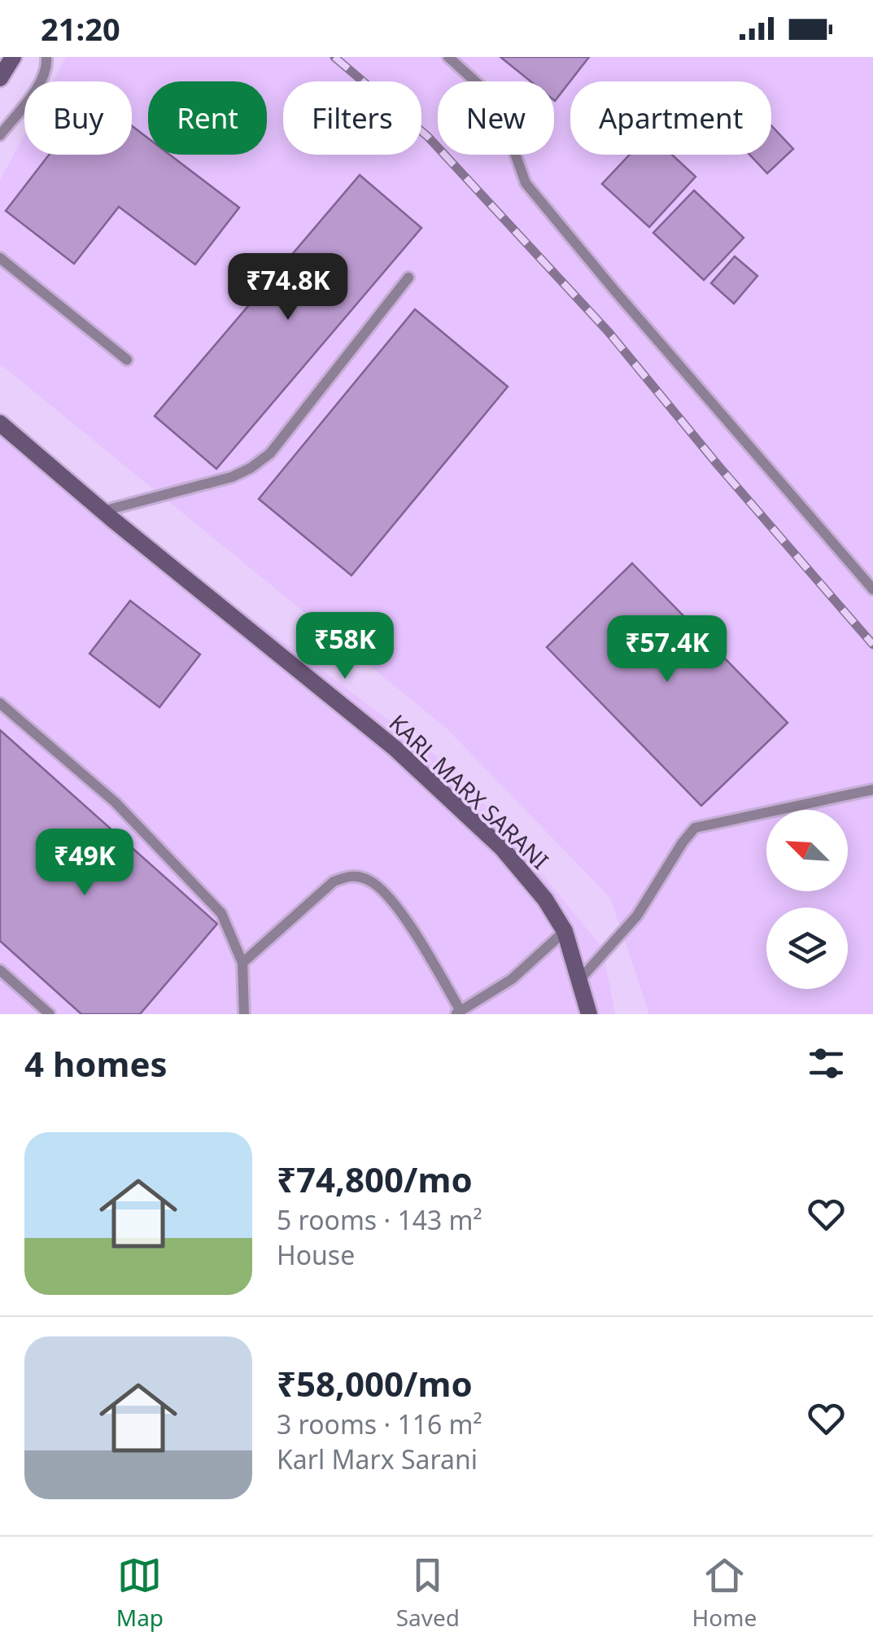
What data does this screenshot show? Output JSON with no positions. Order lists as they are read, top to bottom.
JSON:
{
  "streets": {
    "main road": ["KARL MARX SARANI"]
  },
  "north": "top left",
  "page": {
    "status": "21:20",
    "chip": [
      "Buy",
      "Rent",
      "Filters",
      "New",
      "Apartment"
    ],
    "price": [
      "₹74.8K",
      "₹58K",
      "₹57.4K",
      "₹49K"
    ],
    "heading": "4 homes",
    "list": [
      {
        "name": "₹74,800/mo",
        "note": "5 rooms · 143 m² · House"
      },
      {
        "name": "₹58,000/mo",
        "note": "3 rooms · 116 m² · Karl Marx Sarani"
      }
    ],
    "tabs": ["Map", "Saved", "Home"]
  }
}
